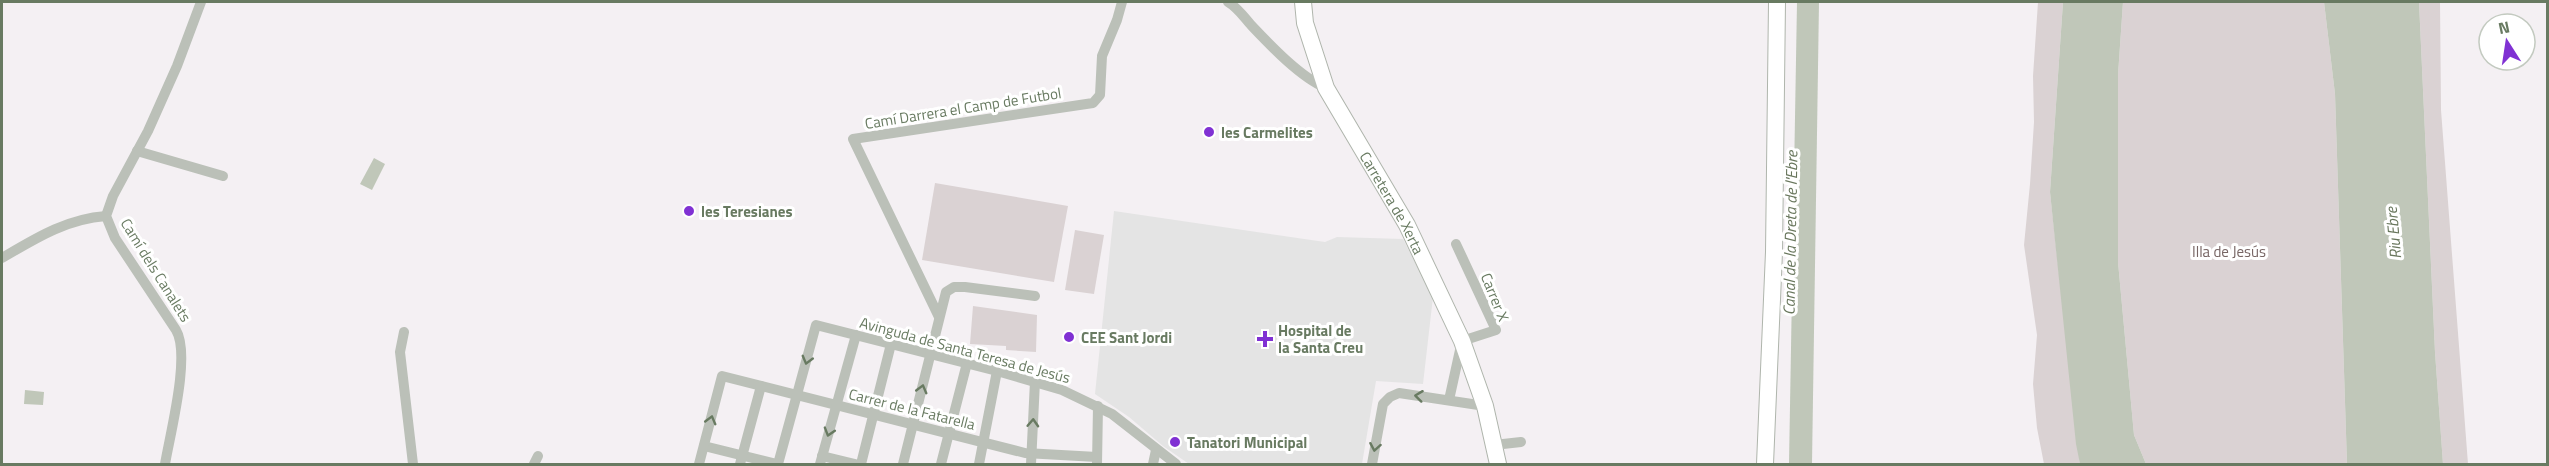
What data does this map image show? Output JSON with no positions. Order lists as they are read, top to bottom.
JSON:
{
  "streets": {
    "main road": ["Carretera de Xerta"],
    "street": [
      "Camí Darrera el Camp de Futbol",
      "Camí dels Canalets",
      "Carrer X",
      "Avinguda de Santa Teresa de Jesús",
      "Carrer de la Fatarella"
    ]
  },
  "crossings": [
    ["Carretera de Xerta", "Carrer X"],
    ["Avinguda de Santa Teresa de Jesús", "Carrer de la Fatarella"]
  ],
  "water": ["Canal de la Dreta de l'Ebre", "Riu Ebre"],
  "parks": ["Illa de Jesús"],
  "places": {
    "other": [
      "les Carmelites",
      "les Teresianes",
      "CEE Sant Jordi",
      "Tanatori Municipal"
    ],
    "health": ["Hospital de la Santa Creu"]
  },
  "north": "top"
}
